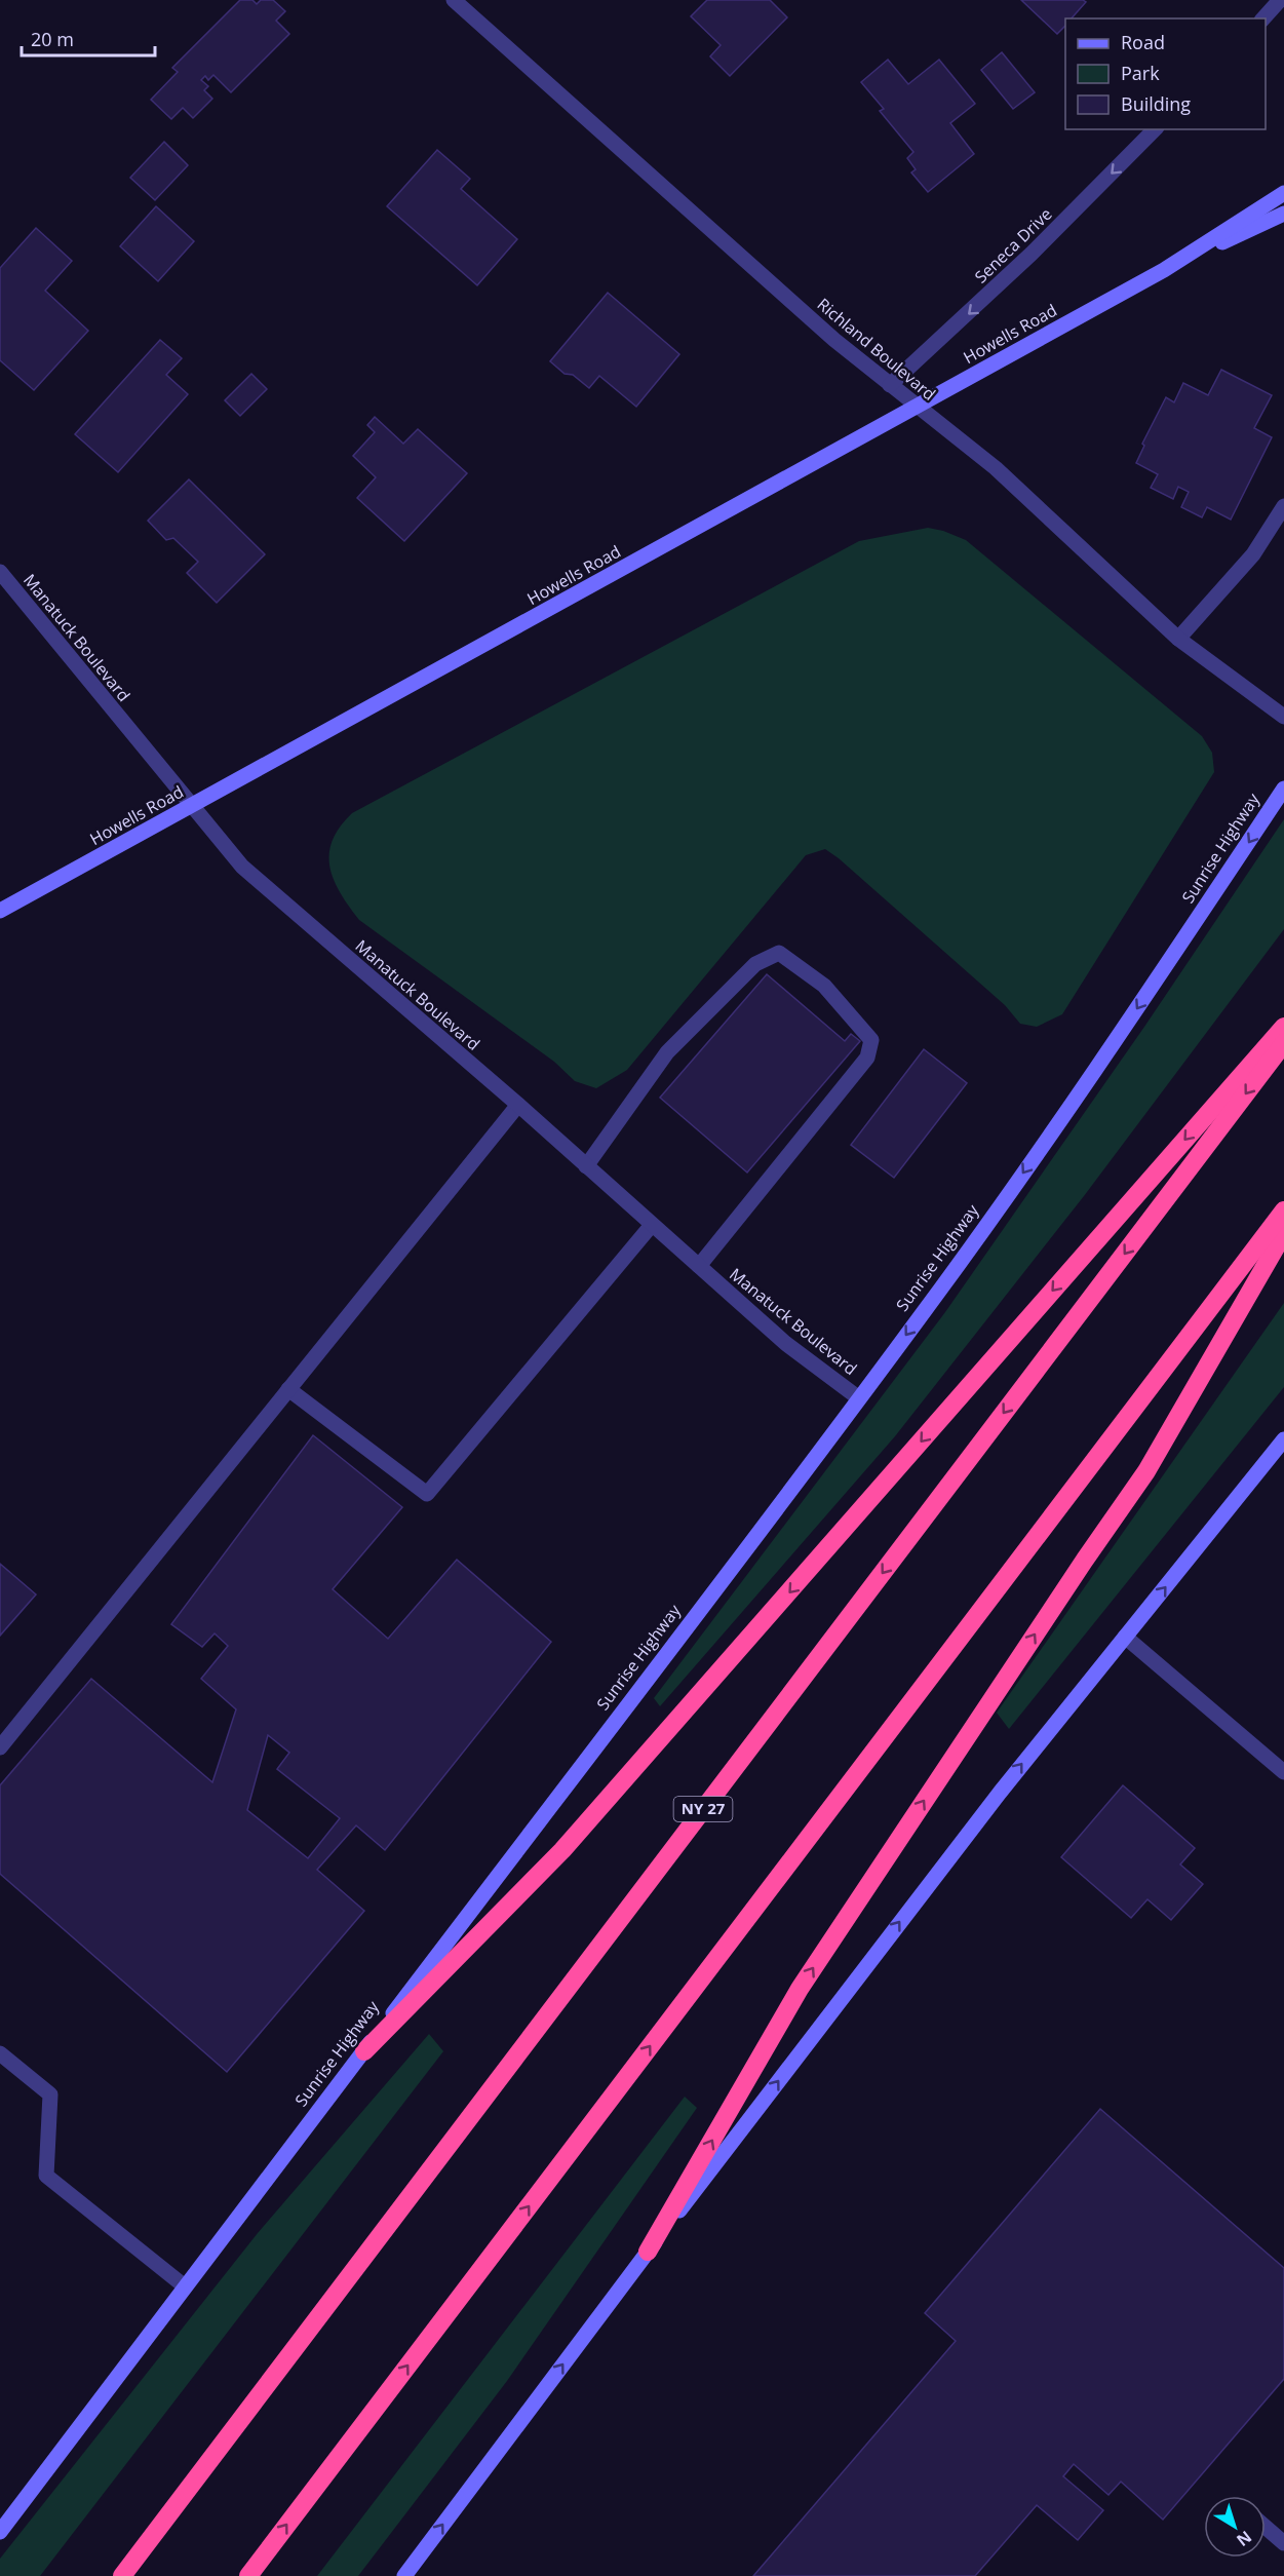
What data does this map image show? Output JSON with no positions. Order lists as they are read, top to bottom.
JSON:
{
  "streets": {
    "highway": ["NY 27"],
    "main road": ["Howells Road", "Sunrise Highway"],
    "street": ["Seneca Drive", "Richland Boulevard", "Manatuck Boulevard"]
  },
  "crossings": [
    ["Seneca Drive", "Richland Boulevard"],
    ["Howells Road", "Richland Boulevard"],
    ["Howells Road", "Manatuck Boulevard"],
    ["Manatuck Boulevard", "Sunrise Highway"]
  ],
  "one_way": ["Seneca Drive"],
  "legend": ["Road", "Park", "Building"],
  "scale_bar": "20 m",
  "north": "bottom right"
}
